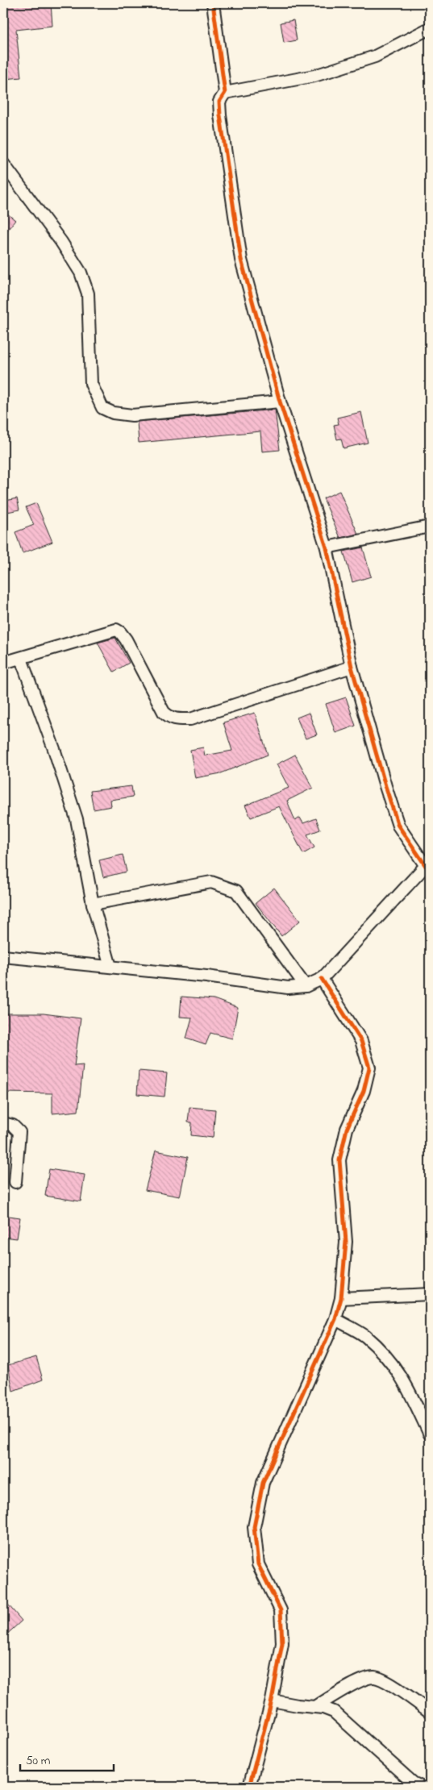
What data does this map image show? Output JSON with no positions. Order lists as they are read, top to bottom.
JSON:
{
  "scale_bar": "50 m"
}
